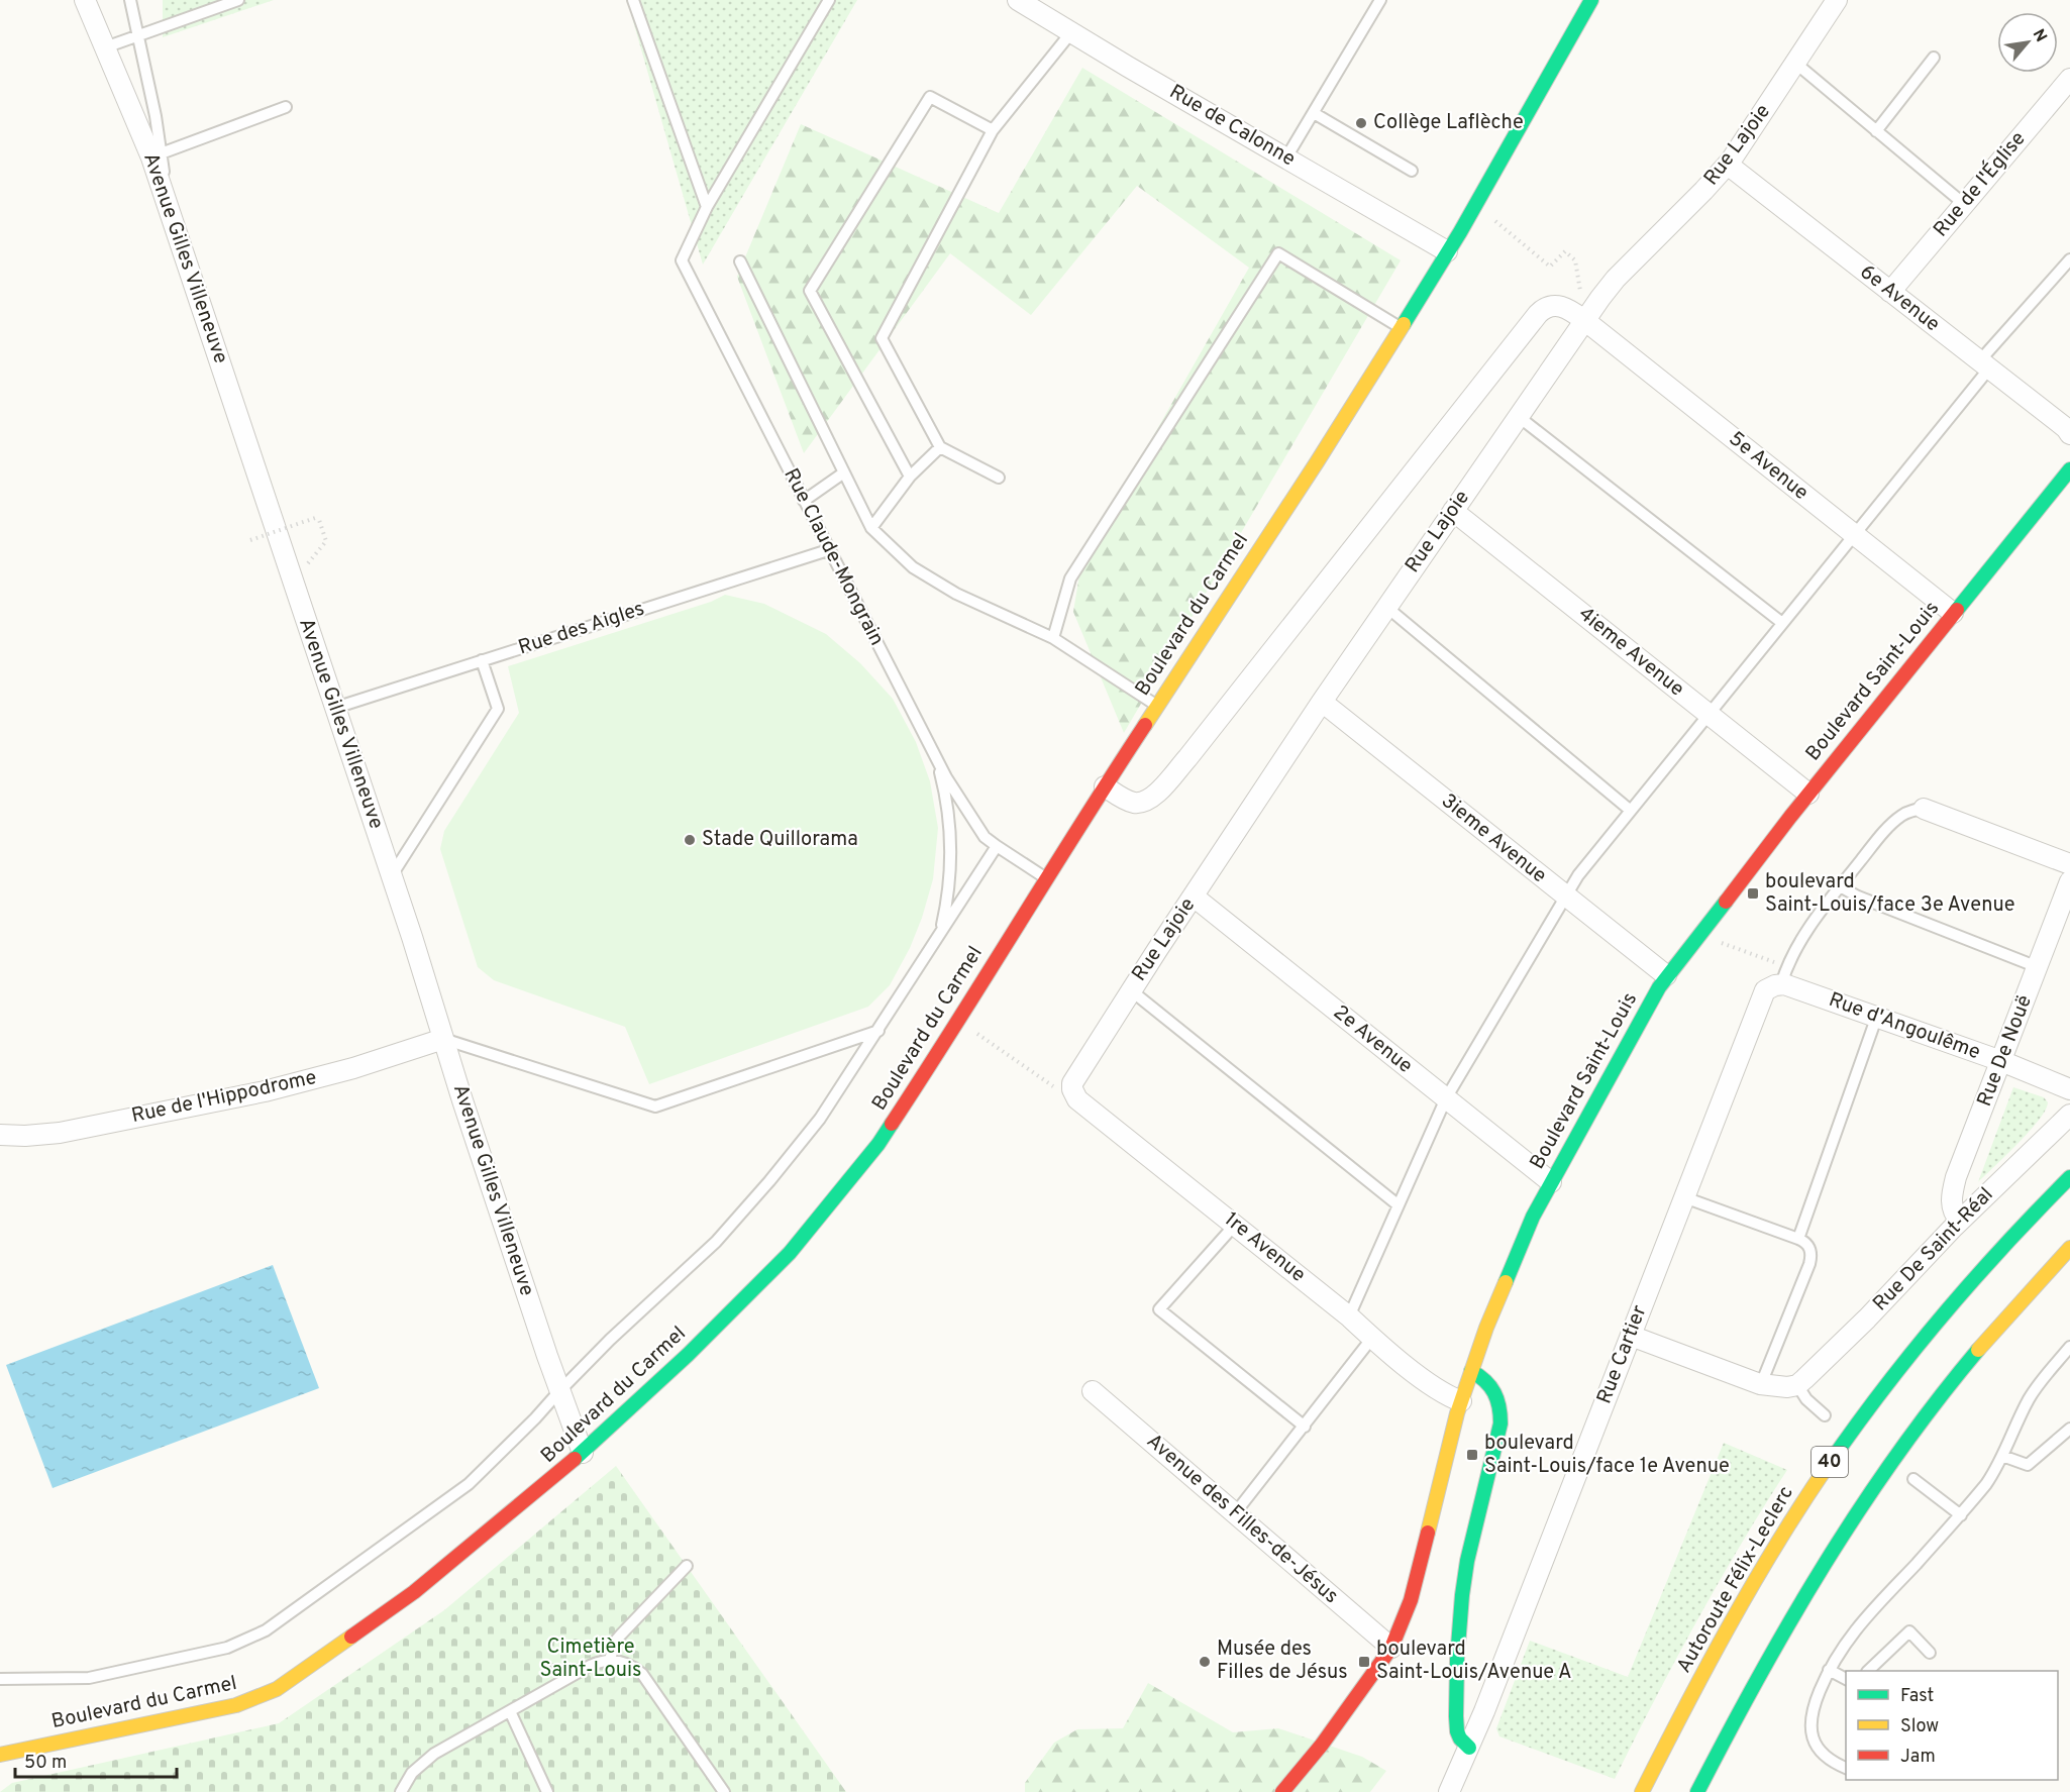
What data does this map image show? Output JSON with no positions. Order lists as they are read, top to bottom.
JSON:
{
  "streets": {
    "main road": [
      "Boulevard du Carmel",
      "Boulevard Saint-Louis",
      "40",
      "Autoroute Félix-Leclerc"
    ],
    "street": [
      "Rue de Calonne",
      "Rue Lajoie",
      "Rue de l'Église",
      "Avenue Gilles Villeneuve",
      "6e Avenue",
      "5e Avenue",
      "4ieme Avenue",
      "3ieme Avenue",
      "Rue d'Angoulême",
      "2e Avenue",
      "Rue De Nouë",
      "Rue de l'Hippodrome",
      "1re Avenue",
      "Rue De Saint-Réal",
      "Rue Cartier",
      "Avenue des Filles-de-Jésus"
    ],
    "lane": ["Rue Claude-Mongrain", "Rue des Aigles"]
  },
  "crossings": [
    ["Rue de Calonne", "Boulevard du Carmel"],
    ["Rue Lajoie", "6e Avenue"],
    ["Rue Lajoie", "5e Avenue"],
    ["Rue Lajoie", "4ieme Avenue"],
    ["Rue Lajoie", "3ieme Avenue"],
    ["Rue Lajoie", "2e Avenue"],
    ["Rue Lajoie", "1re Avenue"],
    ["Rue de l'Église", "6e Avenue"],
    ["Avenue Gilles Villeneuve", "Boulevard du Carmel"],
    ["Avenue Gilles Villeneuve", "Rue des Aigles"],
    ["Avenue Gilles Villeneuve", "Rue de l'Hippodrome"],
    ["5e Avenue", "Boulevard du Carmel"],
    ["5e Avenue", "Boulevard Saint-Louis"],
    ["Rue Claude-Mongrain", "Boulevard du Carmel"],
    ["Rue Claude-Mongrain", "Rue des Aigles"],
    ["4ieme Avenue", "Boulevard Saint-Louis"],
    ["Boulevard Saint-Louis", "3ieme Avenue"],
    ["Boulevard Saint-Louis", "2e Avenue"],
    ["Boulevard Saint-Louis", "1re Avenue"],
    ["Boulevard Saint-Louis", "Avenue des Filles-de-Jésus"],
    ["Rue d'Angoulême", "Rue De Nouë"],
    ["Rue d'Angoulême", "Rue Cartier"],
    ["Rue De Nouë", "Rue De Saint-Réal"]
  ],
  "parks": ["Cimetière Saint-Louis"],
  "places": {
    "other": ["Collège Laflèche", "Stade Quillorama", "Musée des Filles de Jésus"],
    "transit": ["boulevard Saint-Louis/face 3e Avenue", "boulevard Saint-Louis/face 1e Avenue", "boulevard Saint-Louis/Avenue A"]
  },
  "legend": ["Fast", "Slow", "Jam"],
  "scale_bar": "50 m",
  "north": "top right"
}
